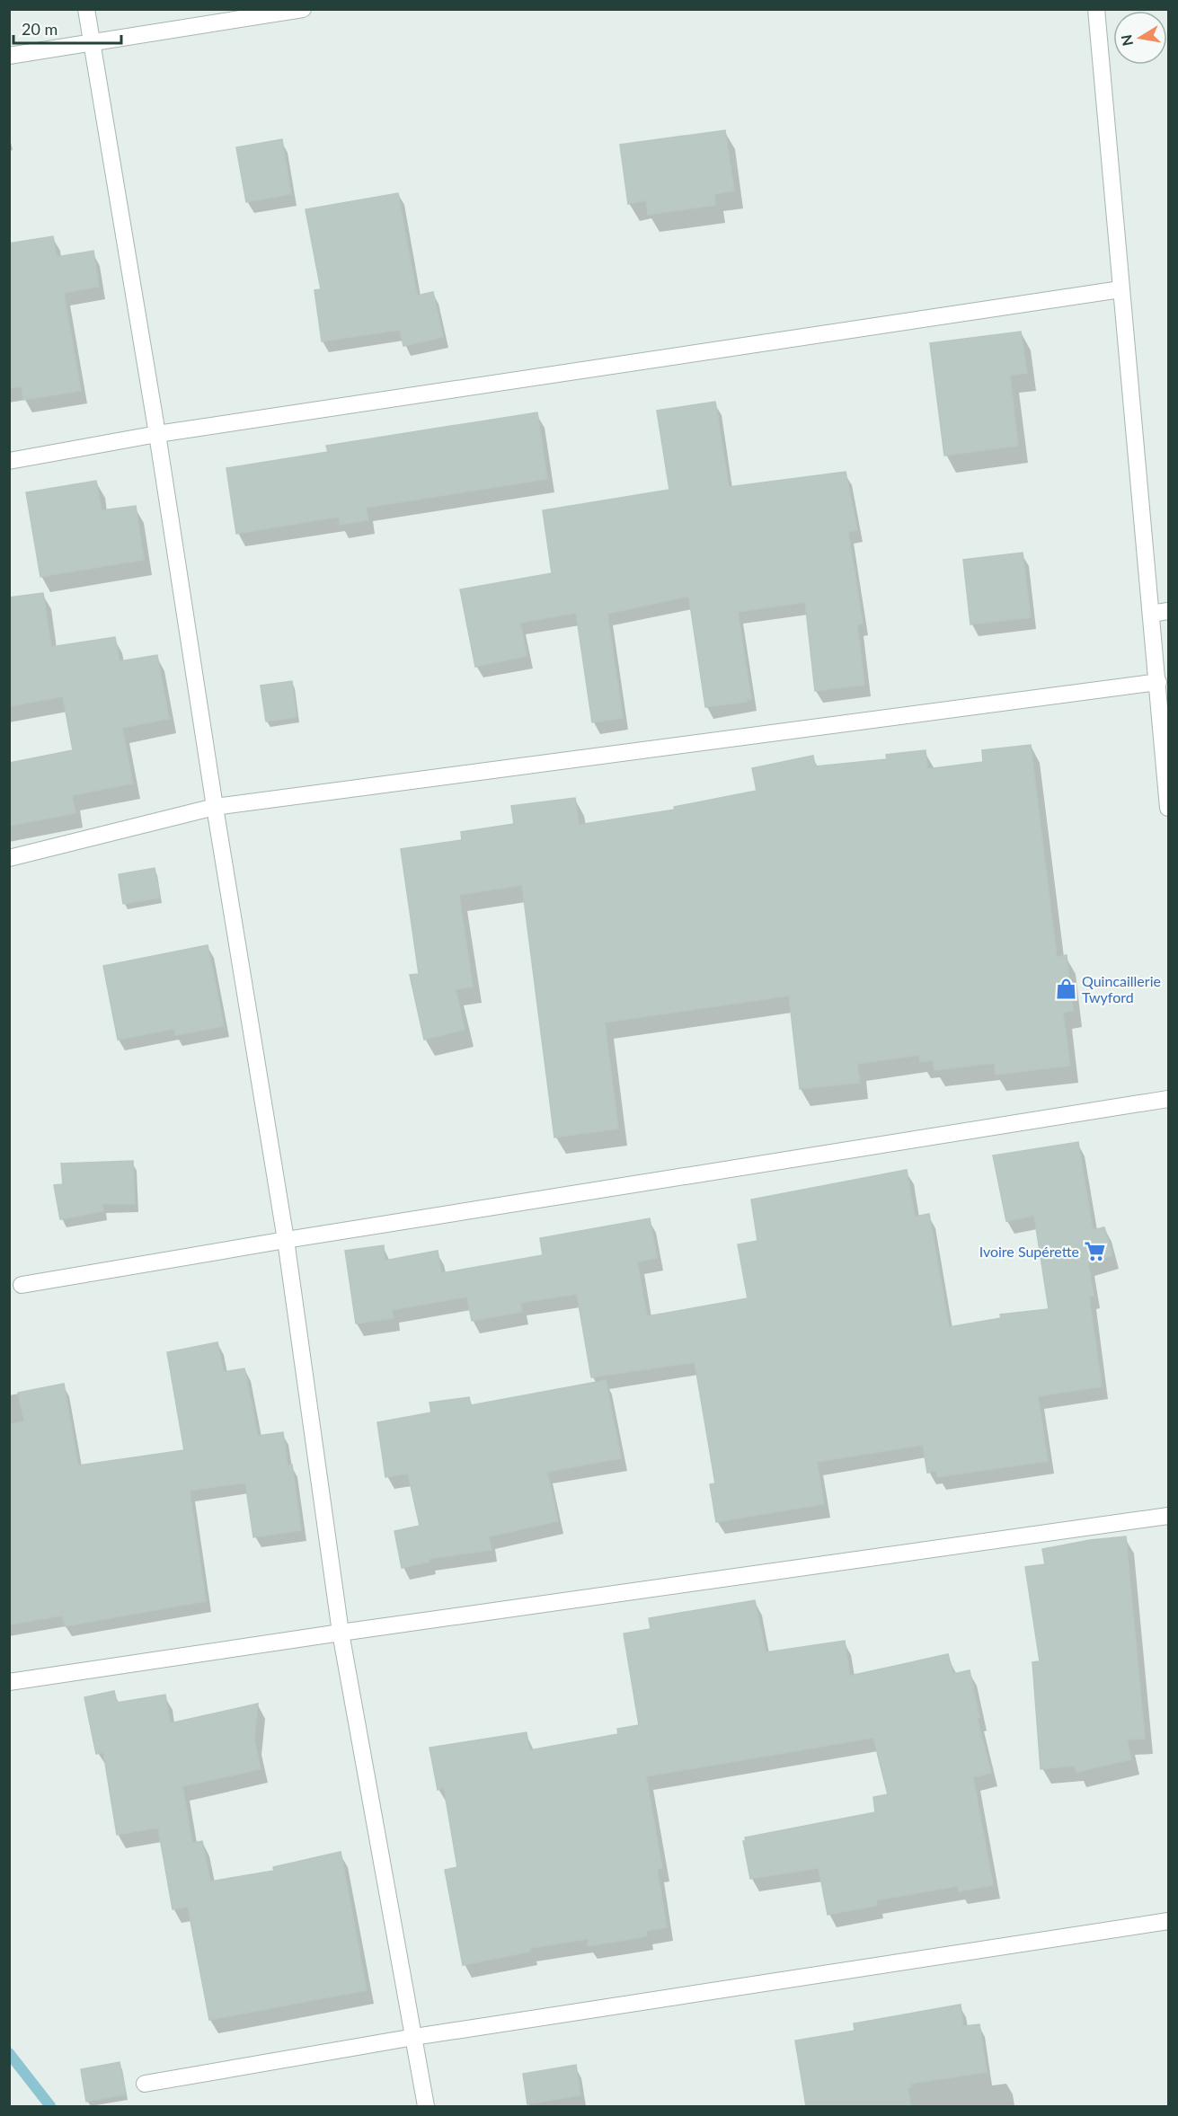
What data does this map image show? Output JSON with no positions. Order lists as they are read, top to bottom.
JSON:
{
  "places": {
    "shop": ["Quincaillerie Twyford"],
    "supermarket": ["Ivoire Supérette"]
  },
  "scale_bar": "20 m",
  "north": "left"
}
